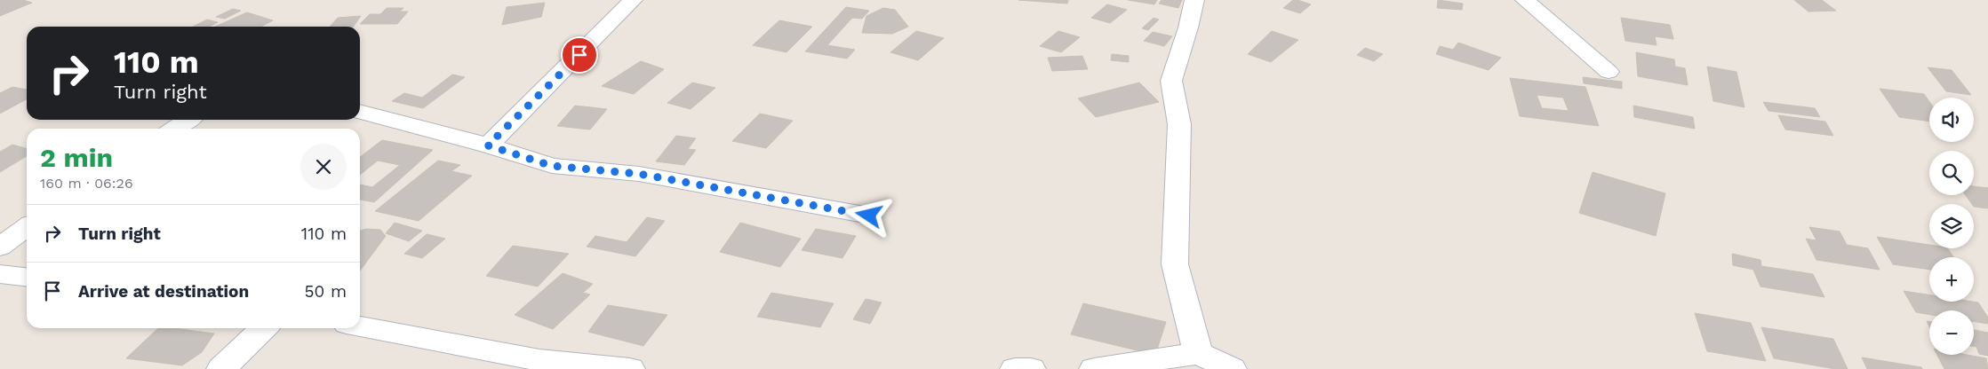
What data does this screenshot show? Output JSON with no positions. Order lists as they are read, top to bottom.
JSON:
{
  "page": {
    "turn": ["110 m", "Turn right"],
    "map_buttons": ["+", "−"],
    "heading": ["2 min", "160 m · 06:26"],
    "list": [
      {
        "name": "Turn right",
        "value": "110 m"
      },
      {
        "name": "Arrive at destination",
        "value": "50 m"
      }
    ]
  }
}
